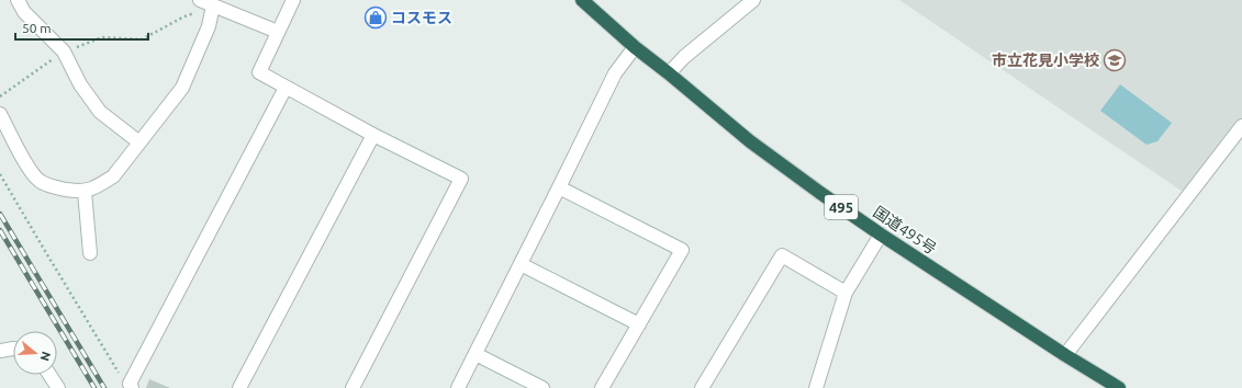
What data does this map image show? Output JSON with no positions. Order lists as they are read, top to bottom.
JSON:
{
  "streets": {
    "highway": ["495", "国道495号"]
  },
  "places": {
    "shop": ["コスモス"],
    "school or university": ["市立花見小学校"]
  },
  "scale_bar": "50 m",
  "north": "right"
}
